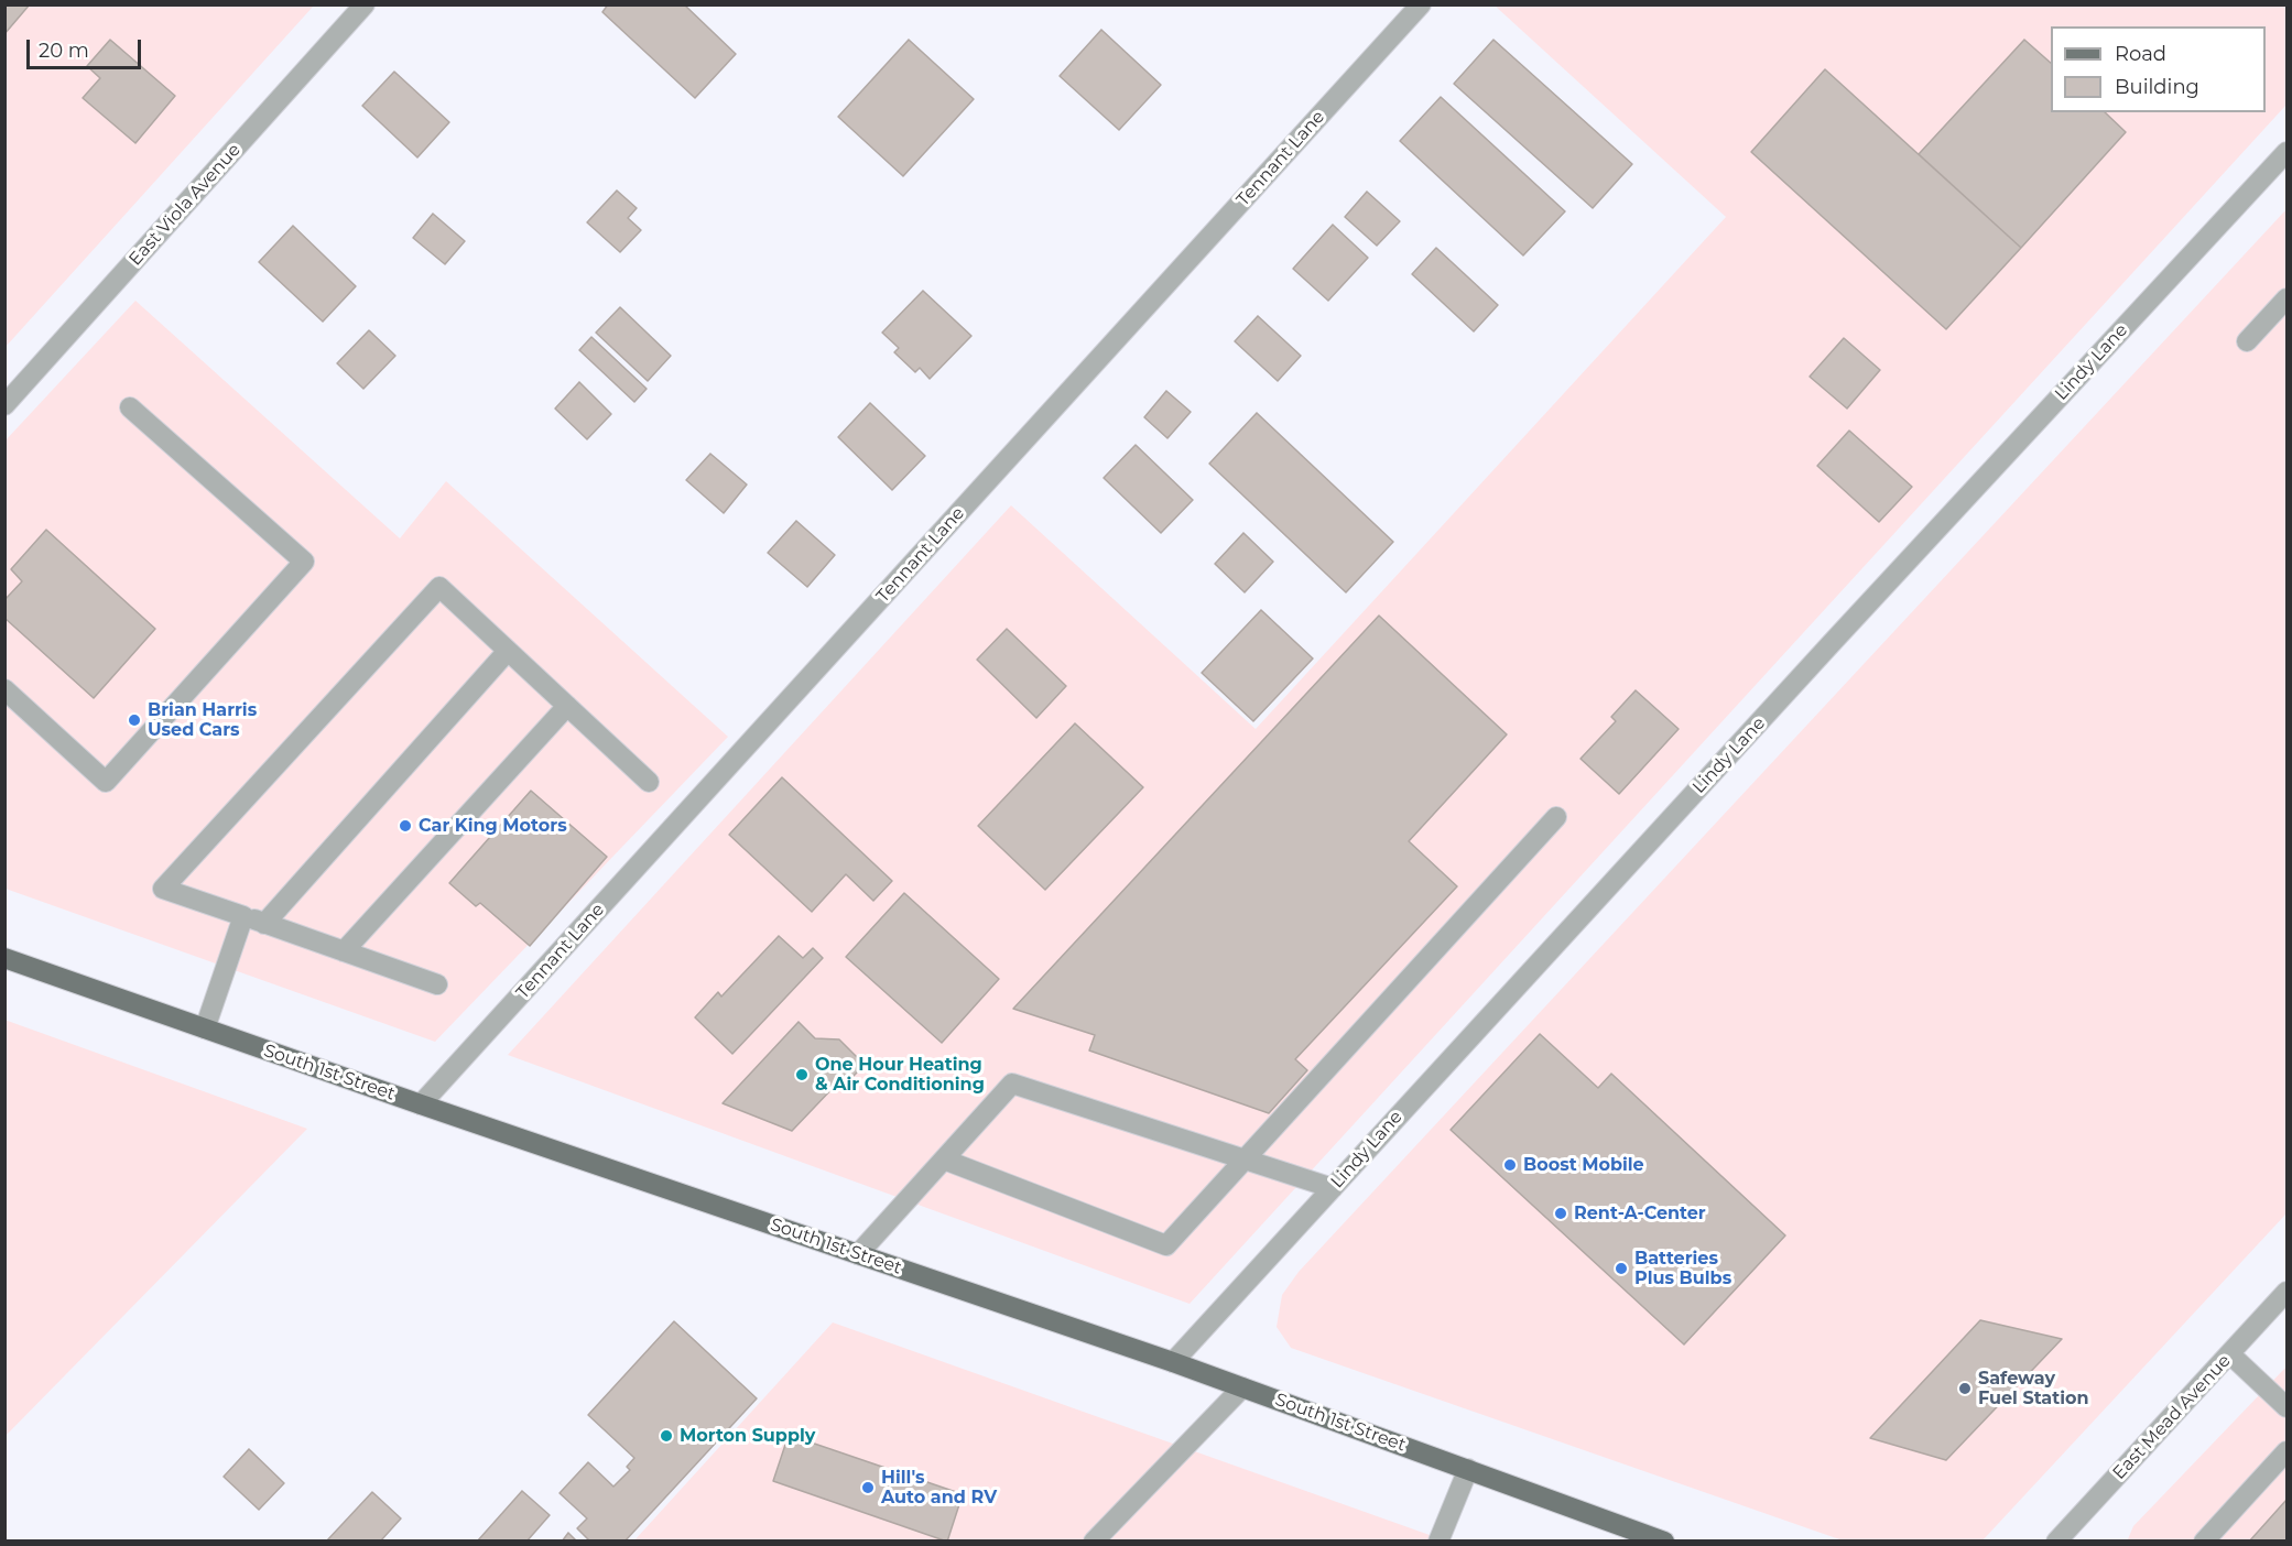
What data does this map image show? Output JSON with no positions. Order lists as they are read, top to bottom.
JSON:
{
  "streets": {
    "main road": ["South 1st Street"],
    "street": [
      "Tennant Lane",
      "East Viola Avenue",
      "Lindy Lane",
      "East Mead Avenue"
    ]
  },
  "crossings": [
    ["Tennant Lane", "South 1st Street"],
    ["Lindy Lane", "South 1st Street"]
  ],
  "places": [
    "Brian Harris Used Cars",
    "Car King Motors",
    "One Hour Heating & Air Conditioning",
    "Boost Mobile",
    "Rent-A-Center",
    "Batteries Plus Bulbs",
    "Safeway Fuel Station",
    "Morton Supply",
    "Hill's Auto and RV"
  ],
  "legend": ["Road", "Building"],
  "scale_bar": "20 m"
}
